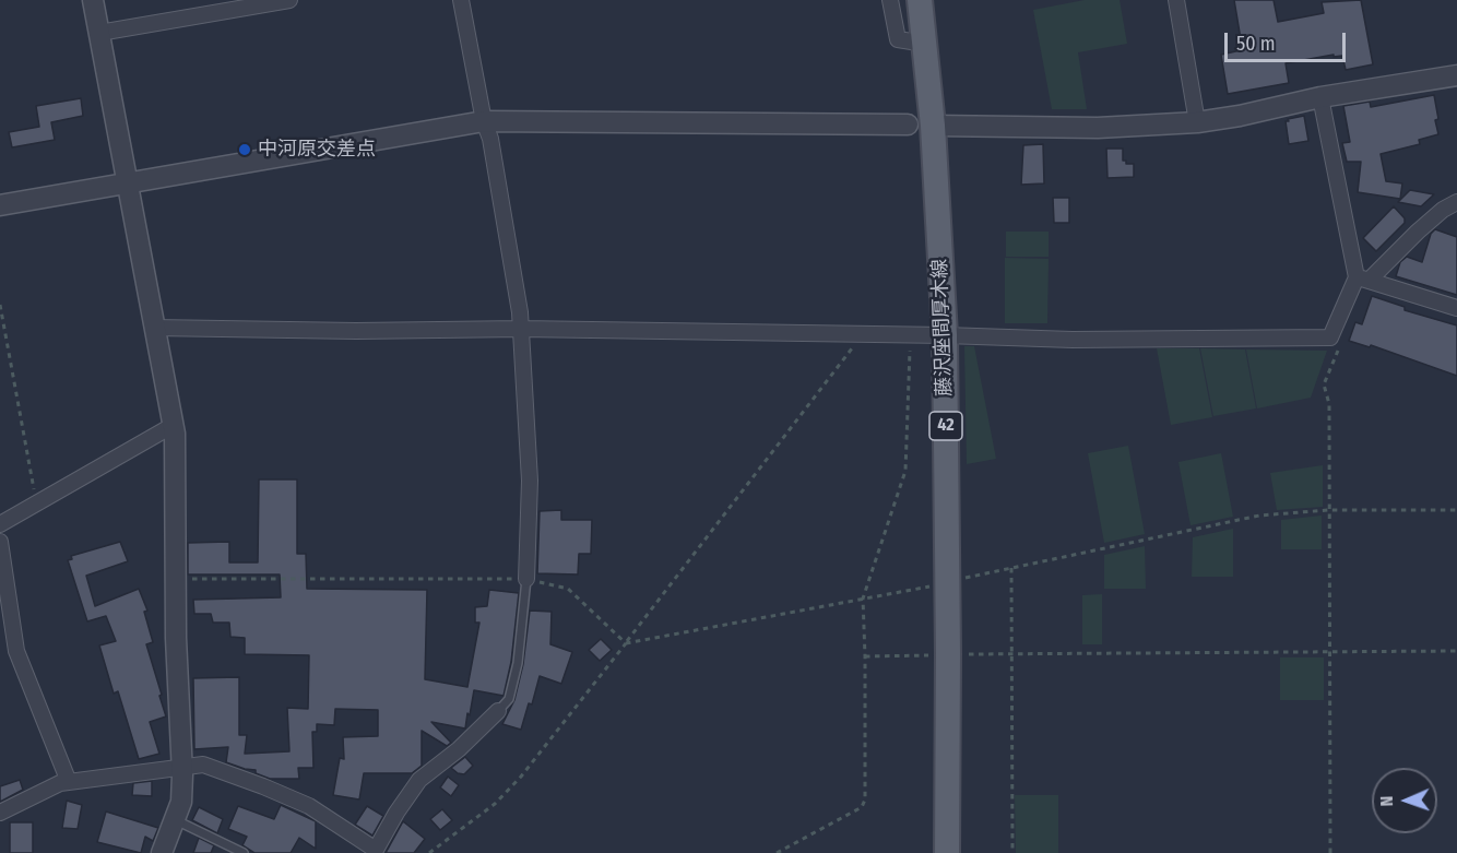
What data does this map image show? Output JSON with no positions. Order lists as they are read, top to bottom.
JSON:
{
  "streets": {
    "main road": ["藤沢座間厚木線", "42"]
  },
  "places": ["中河原交差点"],
  "scale_bar": "50 m",
  "north": "left"
}
